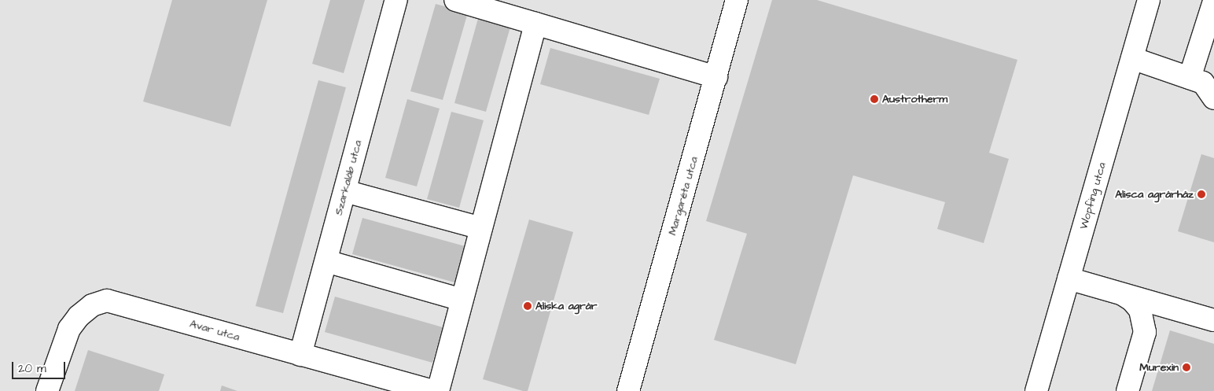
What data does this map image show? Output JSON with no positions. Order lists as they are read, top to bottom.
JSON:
{
  "streets": {
    "street": [
      "Szarkaláb utca",
      "Margaréta utca",
      "Wopfing utca",
      "Avar utca"
    ]
  },
  "crossings": [
    ["Szarkaláb utca", "Avar utca"]
  ],
  "places": [
    "Austrotherm",
    "Alisca agrárház",
    "Aliska agrár",
    "Murexin"
  ],
  "scale_bar": "20 m"
}
